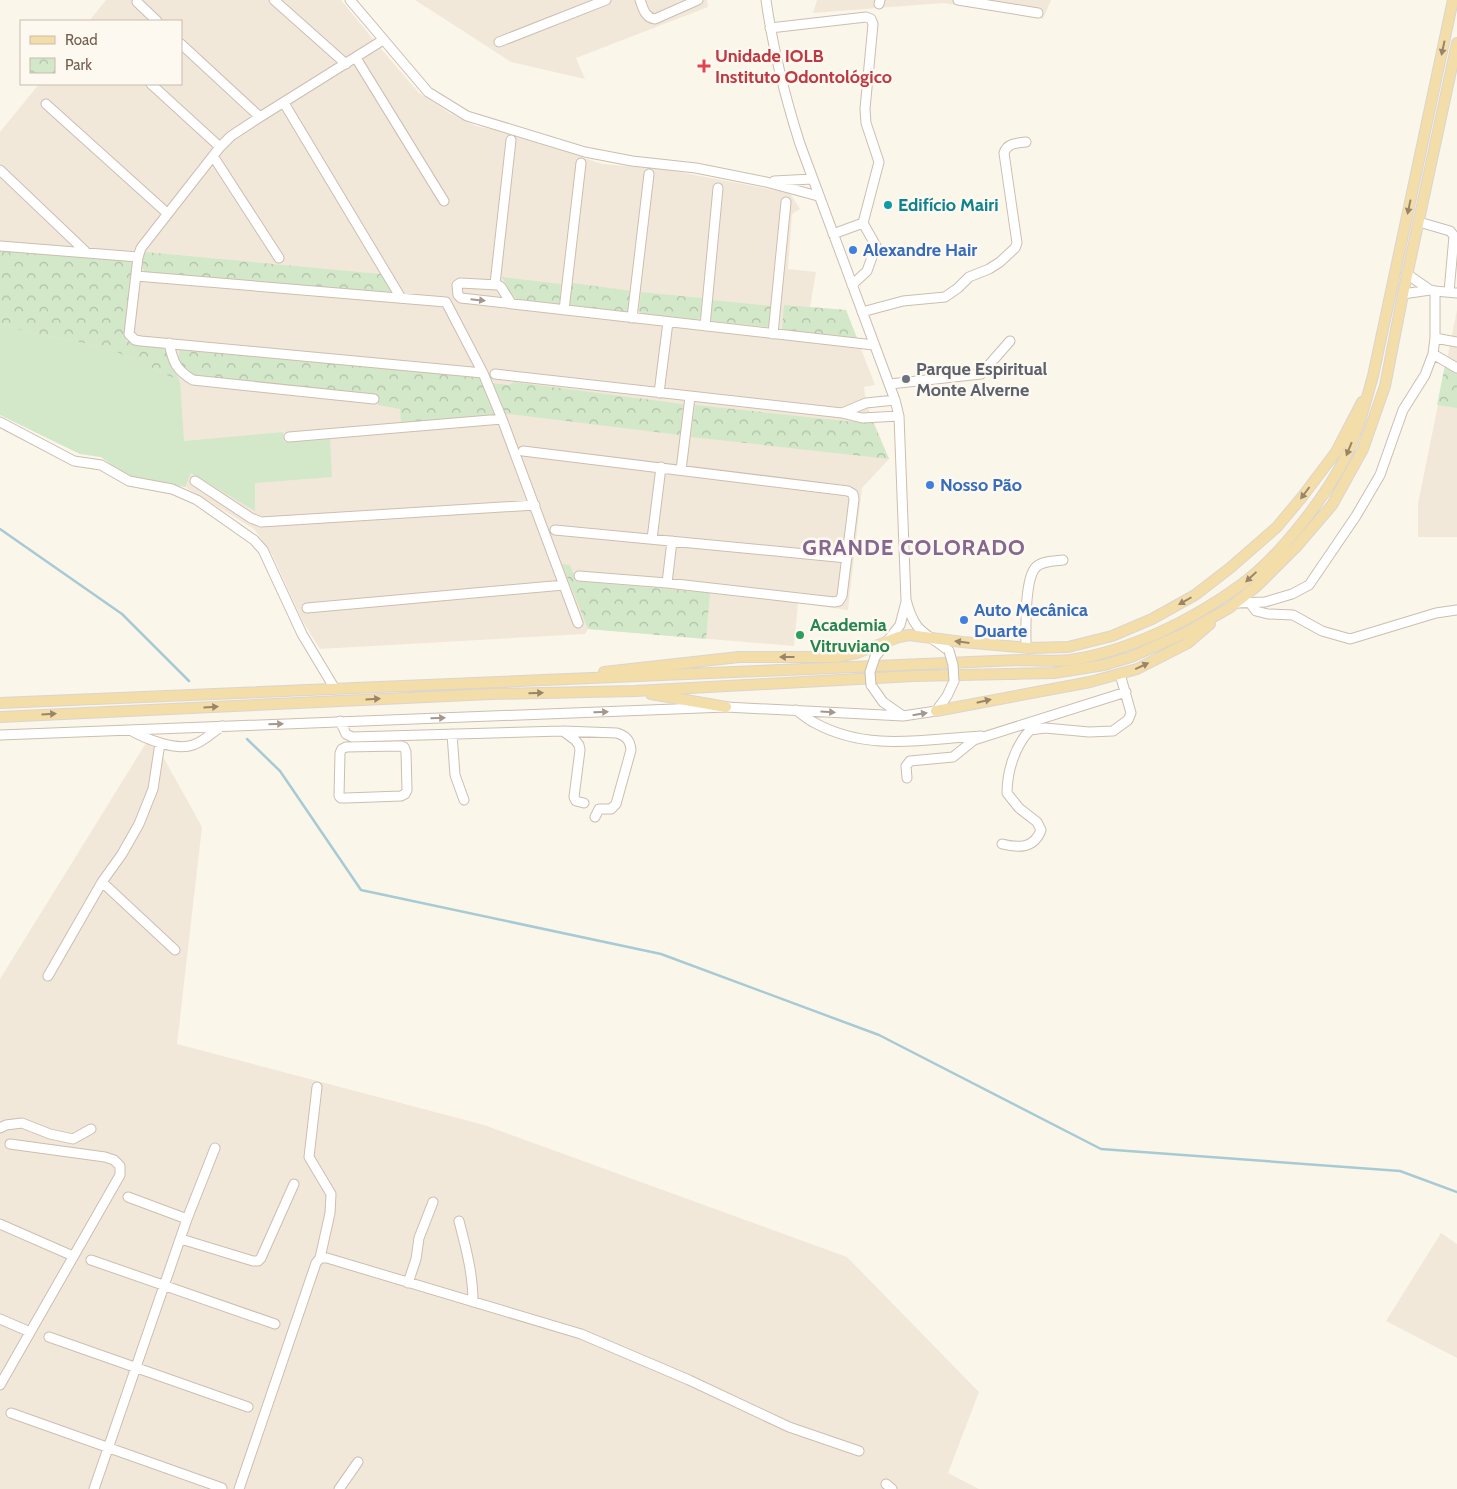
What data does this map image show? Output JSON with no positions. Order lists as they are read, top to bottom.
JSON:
{
  "districts": ["GRANDE COLORADO"],
  "places": {
    "health": ["Unidade IOLB Instituto Odontológico"],
    "other": [
      "Edifício Mairi",
      "Alexandre Hair",
      "Parque Espiritual Monte Alverne",
      "Nosso Pão",
      "Auto Mecânica Duarte",
      "Academia Vitruviano"
    ]
  },
  "legend": ["Road", "Park"]
}
